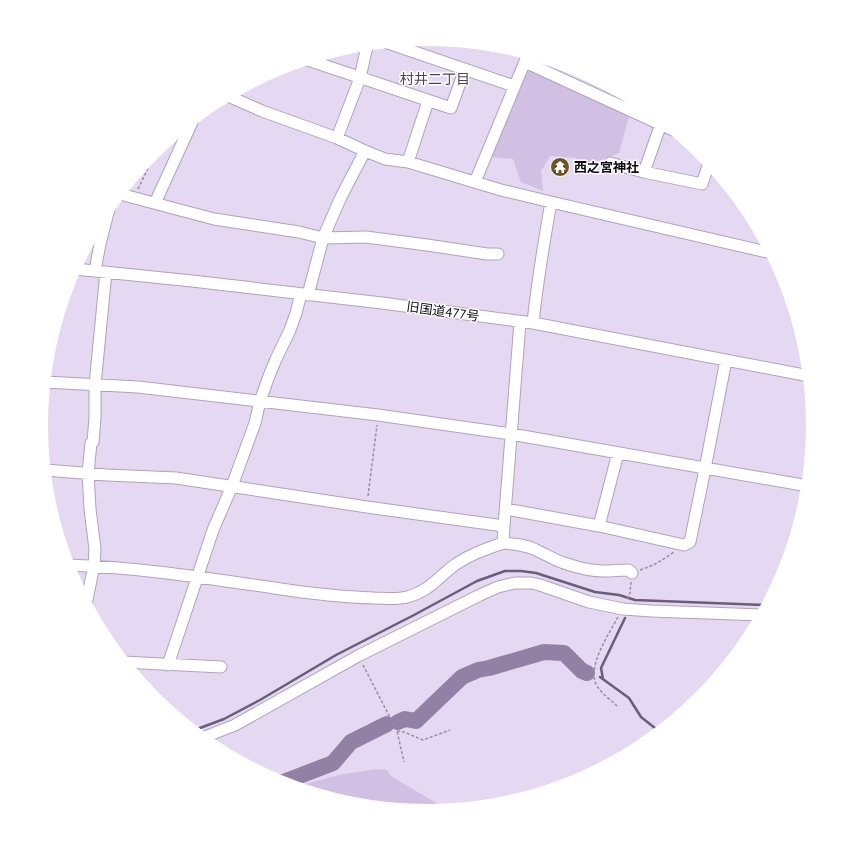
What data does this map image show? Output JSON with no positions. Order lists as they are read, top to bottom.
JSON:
{
  "streets": {
    "street": ["旧国道477号"]
  },
  "districts": ["村井二丁目"],
  "places": {
    "temple": ["西之宮神社"]
  }
}
